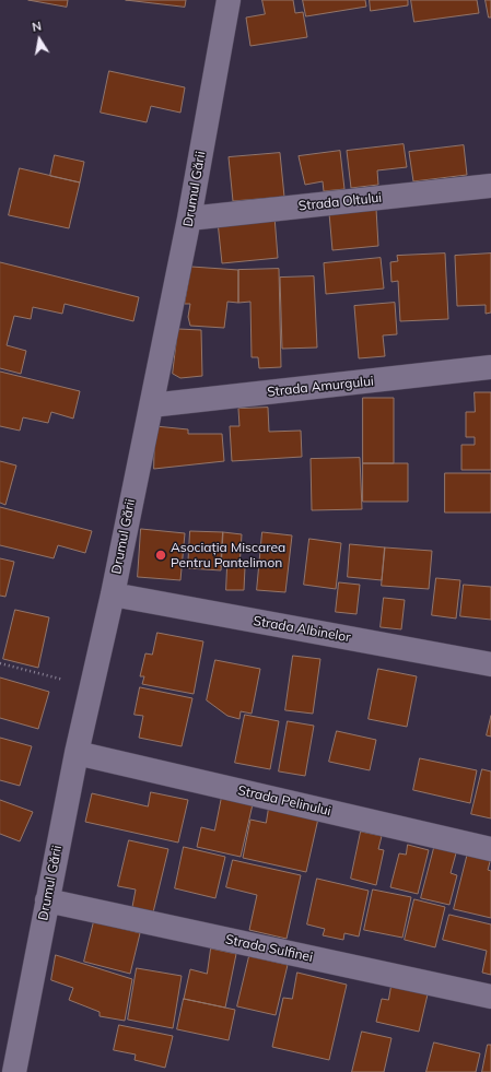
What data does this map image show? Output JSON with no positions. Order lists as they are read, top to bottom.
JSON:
{
  "streets": {
    "street": [
      "Drumul Gării",
      "Strada Oltului",
      "Strada Amurgului",
      "Strada Albinelor",
      "Strada Pelinului",
      "Strada Sulfinei"
    ]
  },
  "crossings": [
    ["Drumul Gării", "Strada Oltului"],
    ["Drumul Gării", "Strada Amurgului"],
    ["Drumul Gării", "Strada Albinelor"],
    ["Drumul Gării", "Strada Pelinului"],
    ["Drumul Gării", "Strada Sulfinei"]
  ],
  "places": ["Asociația Miscarea Pentru Pantelimon"],
  "north": "top"
}
